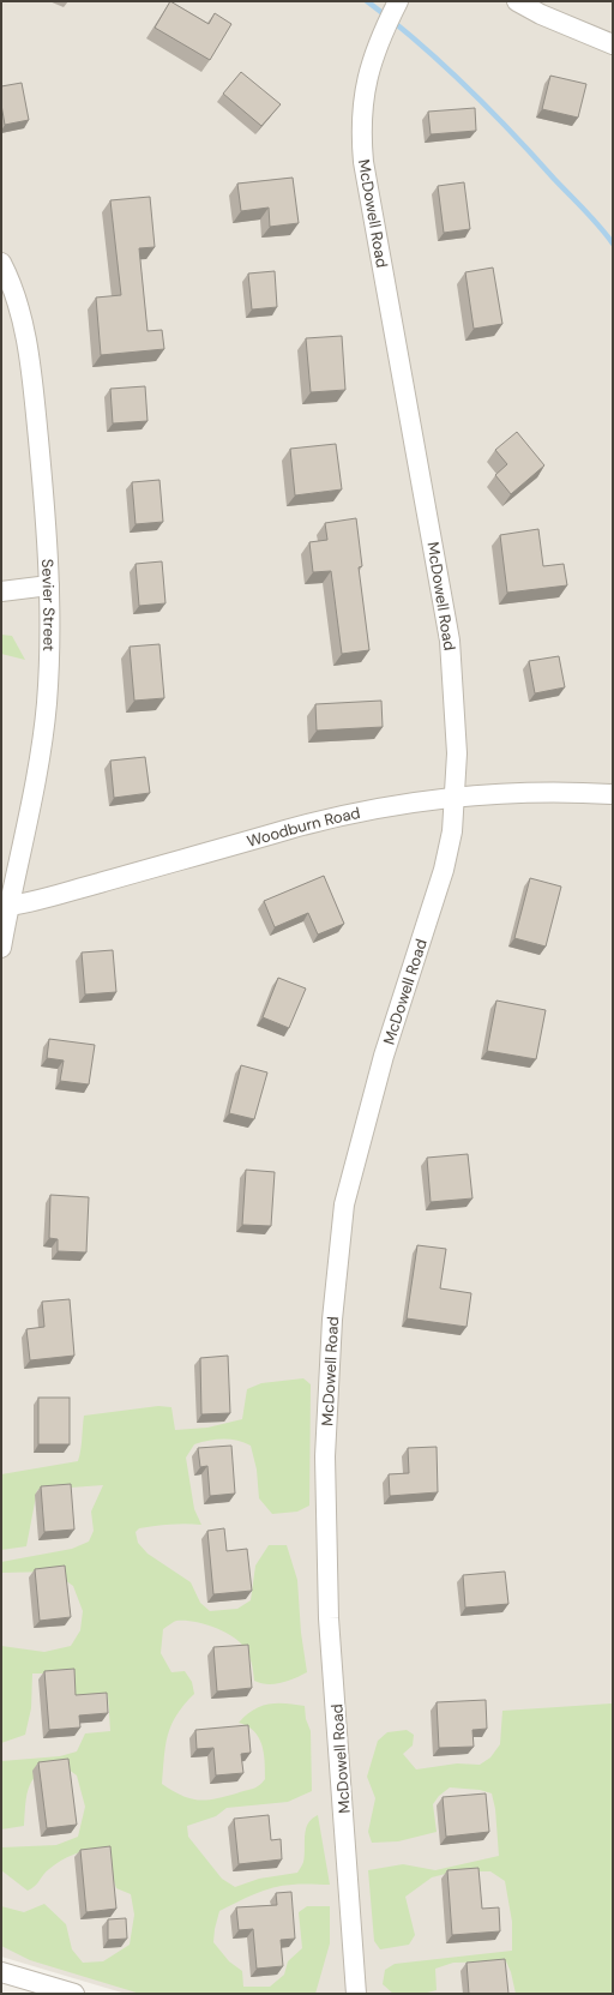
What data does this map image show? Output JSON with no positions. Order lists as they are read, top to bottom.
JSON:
{
  "streets": {
    "street": ["McDowell Road", "Sevier Street", "Woodburn Road"]
  },
  "crossings": [
    ["McDowell Road", "Woodburn Road"],
    ["Sevier Street", "Woodburn Road"]
  ]
}
